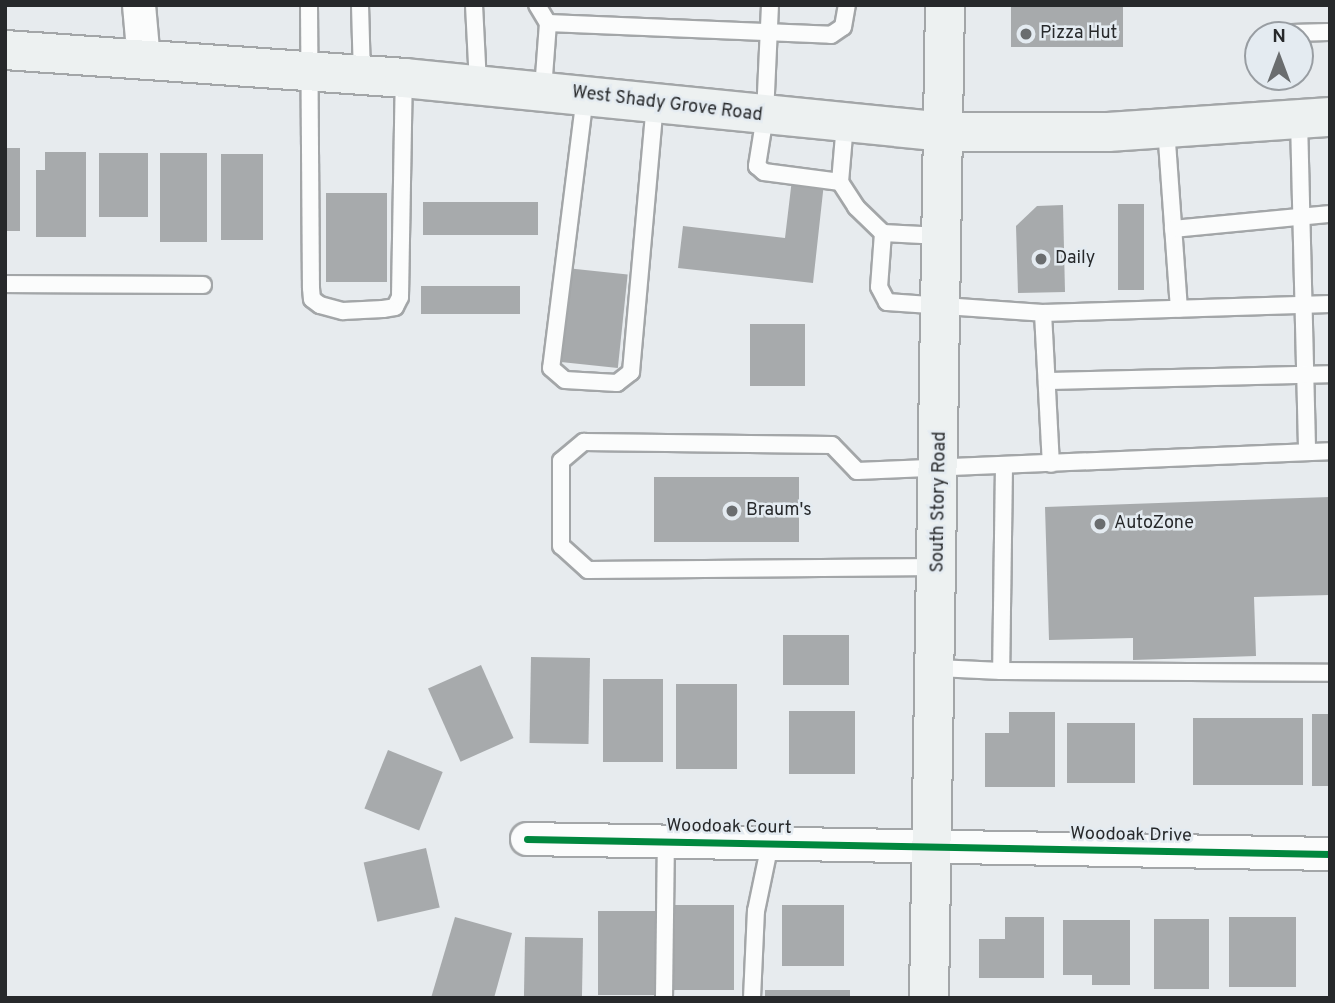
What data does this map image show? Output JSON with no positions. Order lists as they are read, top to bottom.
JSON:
{
  "streets": {
    "main road": ["West Shady Grove Road", "South Story Road"],
    "street": ["Woodoak Court", "Woodoak Drive"]
  },
  "crossings": [
    ["West Shady Grove Road", "South Story Road"],
    ["South Story Road", "Woodoak Court"],
    ["South Story Road", "Woodoak Drive"],
    ["Woodoak Court", "Woodoak Drive"]
  ],
  "places": [
    "Pizza Hut",
    "Daily",
    "Braum's",
    "AutoZone"
  ],
  "north": "top"
}
